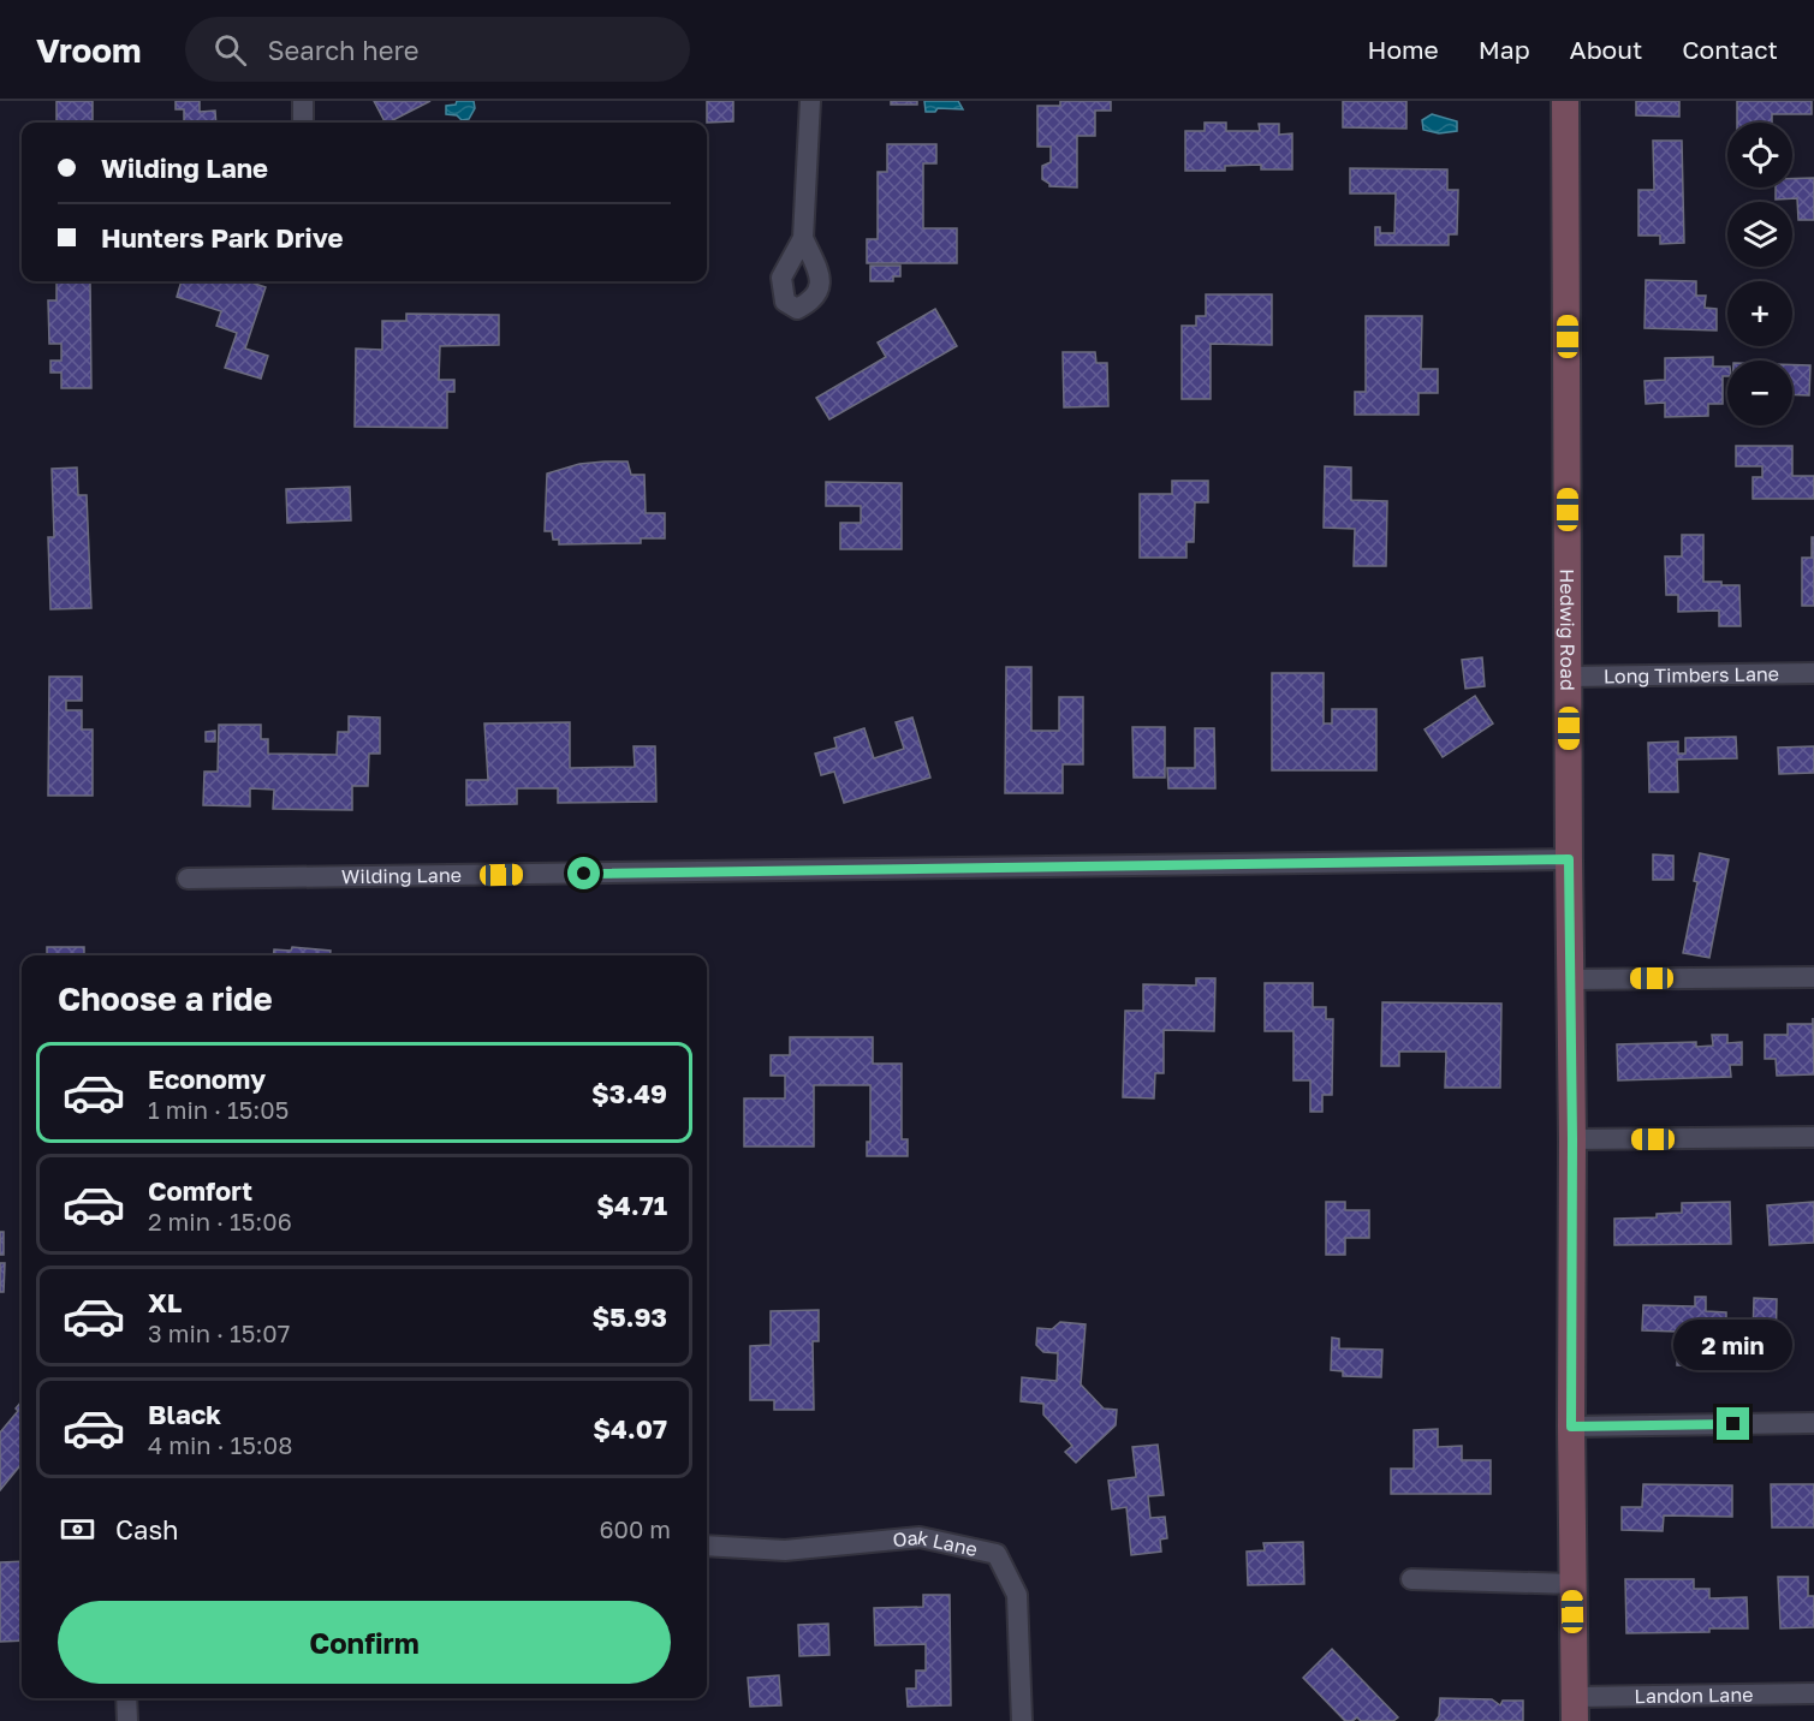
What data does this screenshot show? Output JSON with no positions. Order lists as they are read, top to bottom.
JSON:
{
  "streets": {
    "street": [
      "Hedwig Road",
      "Long Timbers Lane",
      "Wilding Lane",
      "Oak Lane",
      "Landon Lane"
    ]
  },
  "crossings": [
    ["Hedwig Road", "Long Timbers Lane"],
    ["Hedwig Road", "Wilding Lane"],
    ["Hedwig Road", "Landon Lane"]
  ],
  "page": {
    "header": "Vroom",
    "search": "Search here",
    "nav": [
      "Home",
      "Map",
      "About",
      "Contact"
    ],
    "map_buttons": ["+", "−"],
    "banner": ["Wilding Lane", "Hunters Park Drive"],
    "heading": "Choose a ride",
    "list": [
      {
        "name": "Economy",
        "note": "1 min · 15:05",
        "value": "$3.49"
      },
      {
        "name": "Comfort",
        "note": "2 min · 15:06",
        "value": "$4.71"
      },
      {
        "name": "XL",
        "note": "3 min · 15:07",
        "value": "$5.93"
      },
      {
        "name": "Black",
        "note": "4 min · 15:08",
        "value": "$4.07"
      }
    ],
    "bubble": "2 min",
    "pay": ["Cash", "600 m"],
    "buttons": "Confirm"
  }
}
